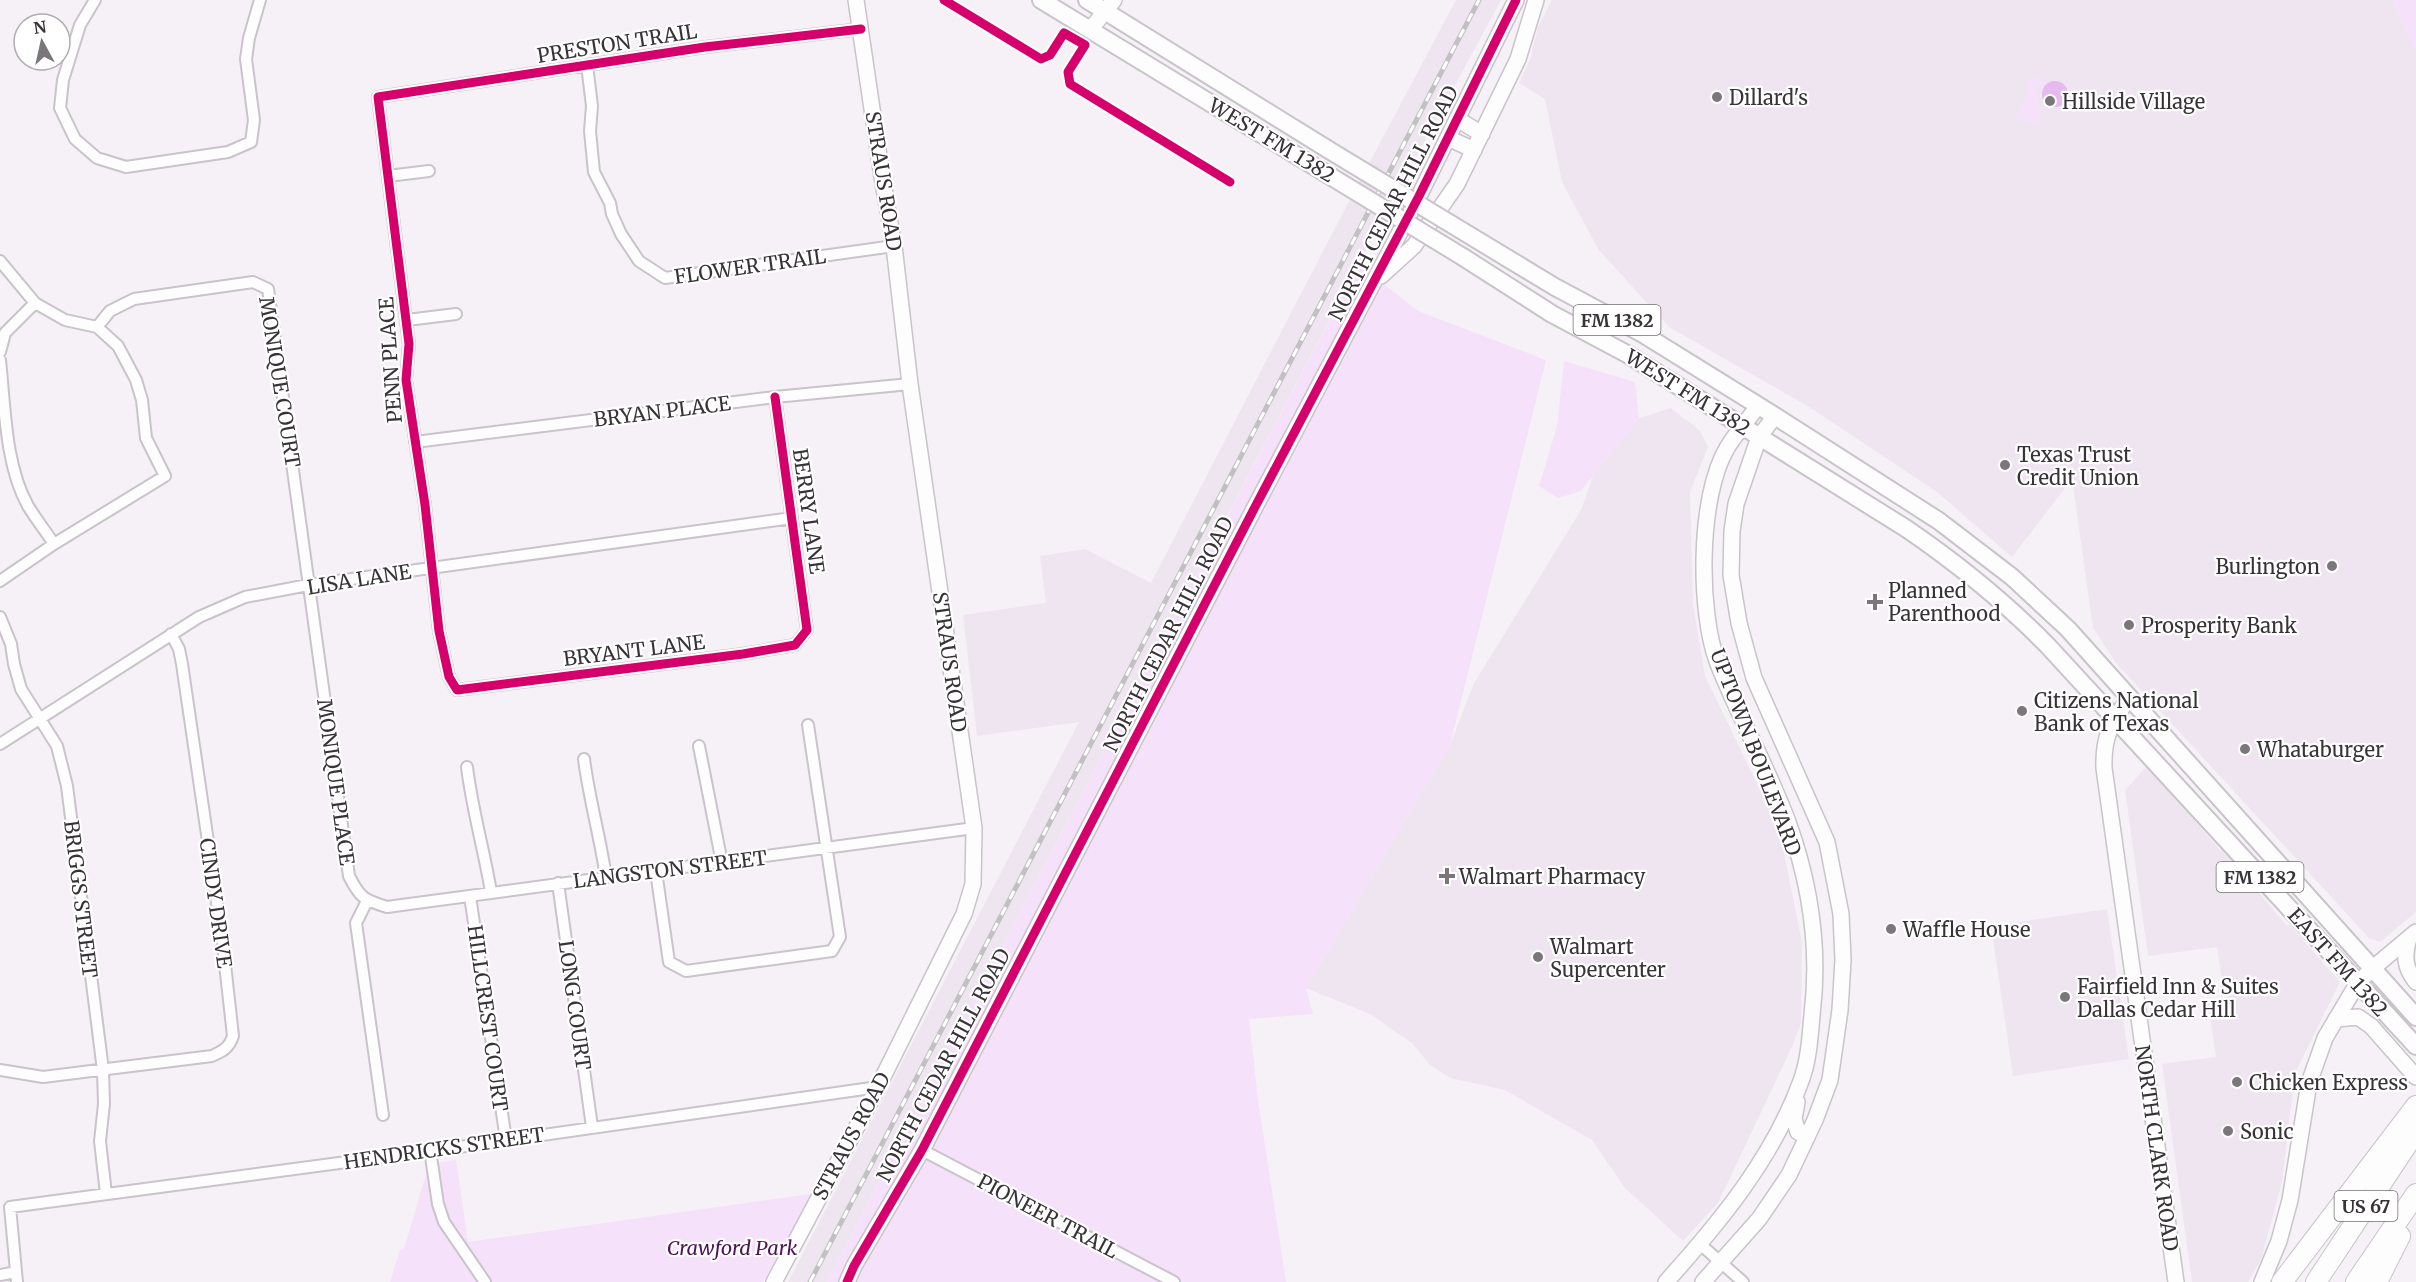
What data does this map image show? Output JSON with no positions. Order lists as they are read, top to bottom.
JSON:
{
  "streets": {
    "highway": ["US 67"],
    "main road": ["WEST FM 1382", "FM 1382", "EAST FM 1382"],
    "street": [
      "PRESTON TRAIL",
      "STRAUS ROAD",
      "NORTH CEDAR HILL ROAD",
      "FLOWER TRAIL",
      "PENN PLACE",
      "MONIQUE COURT",
      "BRYAN PLACE",
      "BERRY LANE",
      "LISA LANE",
      "BRYANT LANE",
      "UPTOWN BOULEVARD",
      "MONIQUE PLACE",
      "LANGSTON STREET",
      "BRIGGS STREET",
      "CINDY DRIVE",
      "LONG COURT",
      "HILLCREST COURT",
      "HENDRICKS STREET",
      "NORTH CLARK ROAD",
      "PIONEER TRAIL"
    ]
  },
  "crossings": [
    ["PRESTON TRAIL", "STRAUS ROAD"],
    ["PRESTON TRAIL", "FLOWER TRAIL"],
    ["PRESTON TRAIL", "PENN PLACE"],
    ["WEST FM 1382", "UPTOWN BOULEVARD"],
    ["WEST FM 1382", "EAST FM 1382"],
    ["WEST FM 1382", "NORTH CLARK ROAD"],
    ["STRAUS ROAD", "FLOWER TRAIL"],
    ["STRAUS ROAD", "BRYAN PLACE"],
    ["STRAUS ROAD", "LANGSTON STREET"],
    ["STRAUS ROAD", "HENDRICKS STREET"],
    ["NORTH CEDAR HILL ROAD", "PIONEER TRAIL"],
    ["PENN PLACE", "BRYAN PLACE"],
    ["PENN PLACE", "LISA LANE"],
    ["PENN PLACE", "BRYANT LANE"],
    ["MONIQUE COURT", "LISA LANE"],
    ["MONIQUE COURT", "MONIQUE PLACE"],
    ["BRYAN PLACE", "BERRY LANE"],
    ["BERRY LANE", "LISA LANE"],
    ["BERRY LANE", "BRYANT LANE"],
    ["LISA LANE", "MONIQUE PLACE"],
    ["LISA LANE", "BRIGGS STREET"],
    ["LISA LANE", "CINDY DRIVE"],
    ["MONIQUE PLACE", "LANGSTON STREET"],
    ["LANGSTON STREET", "LONG COURT"],
    ["LANGSTON STREET", "HILLCREST COURT"],
    ["BRIGGS STREET", "CINDY DRIVE"],
    ["BRIGGS STREET", "HENDRICKS STREET"],
    ["EAST FM 1382", "NORTH CLARK ROAD"],
    ["LONG COURT", "HENDRICKS STREET"],
    ["HILLCREST COURT", "HENDRICKS STREET"]
  ],
  "parks": ["Crawford Park"],
  "places": {
    "other": [
      "Dillard's",
      "Hillside Village",
      "Texas Trust Credit Union",
      "Burlington",
      "Prosperity Bank",
      "Citizens National Bank of Texas",
      "Whataburger",
      "Waffle House",
      "Walmart Supercenter",
      "Fairfield Inn & Suites Dallas Cedar Hill",
      "Chicken Express",
      "Sonic"
    ],
    "health": ["Planned Parenthood", "Walmart Pharmacy"]
  },
  "north": "top"
}
